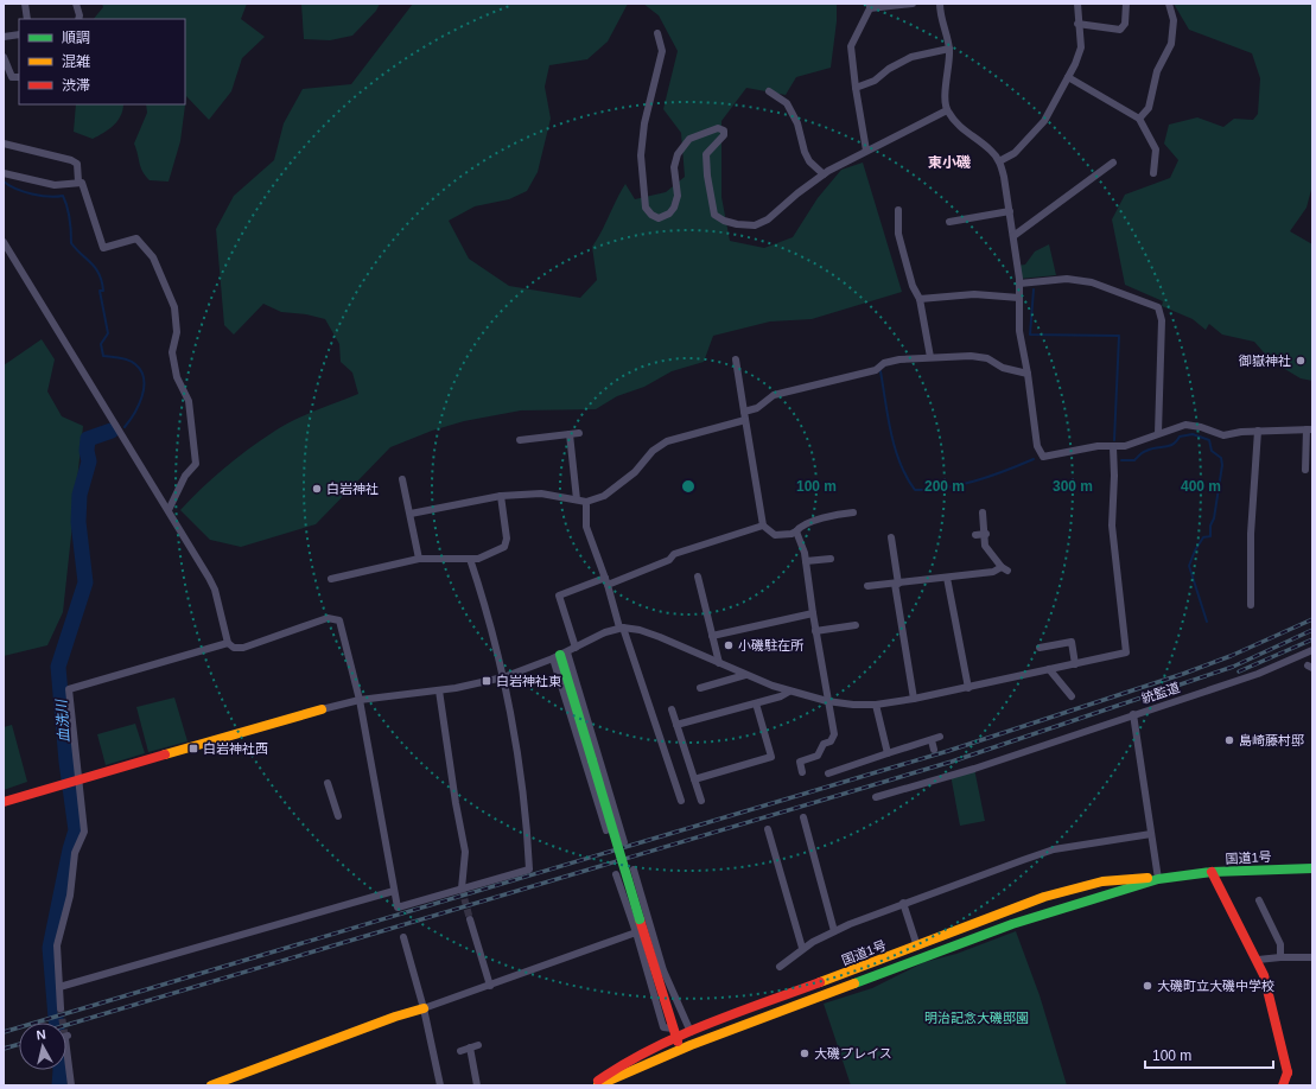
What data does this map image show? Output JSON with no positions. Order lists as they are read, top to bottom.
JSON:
{
  "streets": {
    "main road": ["国道1号"],
    "street": ["統監道"]
  },
  "crossings": [
    ["統監道", "国道1号"]
  ],
  "districts": ["東小磯"],
  "water": ["血洗川"],
  "parks": ["明治記念大磯邸園"],
  "places": {
    "other": [
      "御嶽神社",
      "白岩神社",
      "小磯駐在所",
      "島崎藤村邸",
      "大磯町立大磯中学校",
      "大磯プレイス"
    ],
    "transit": ["白岩神社東", "白岩神社西"]
  },
  "legend": ["順調", "混雑", "渋滞"],
  "scale_bar": "100 m",
  "north": "top",
  "rings": [
    "100 m",
    "200 m",
    "300 m",
    "400 m"
  ]
}
